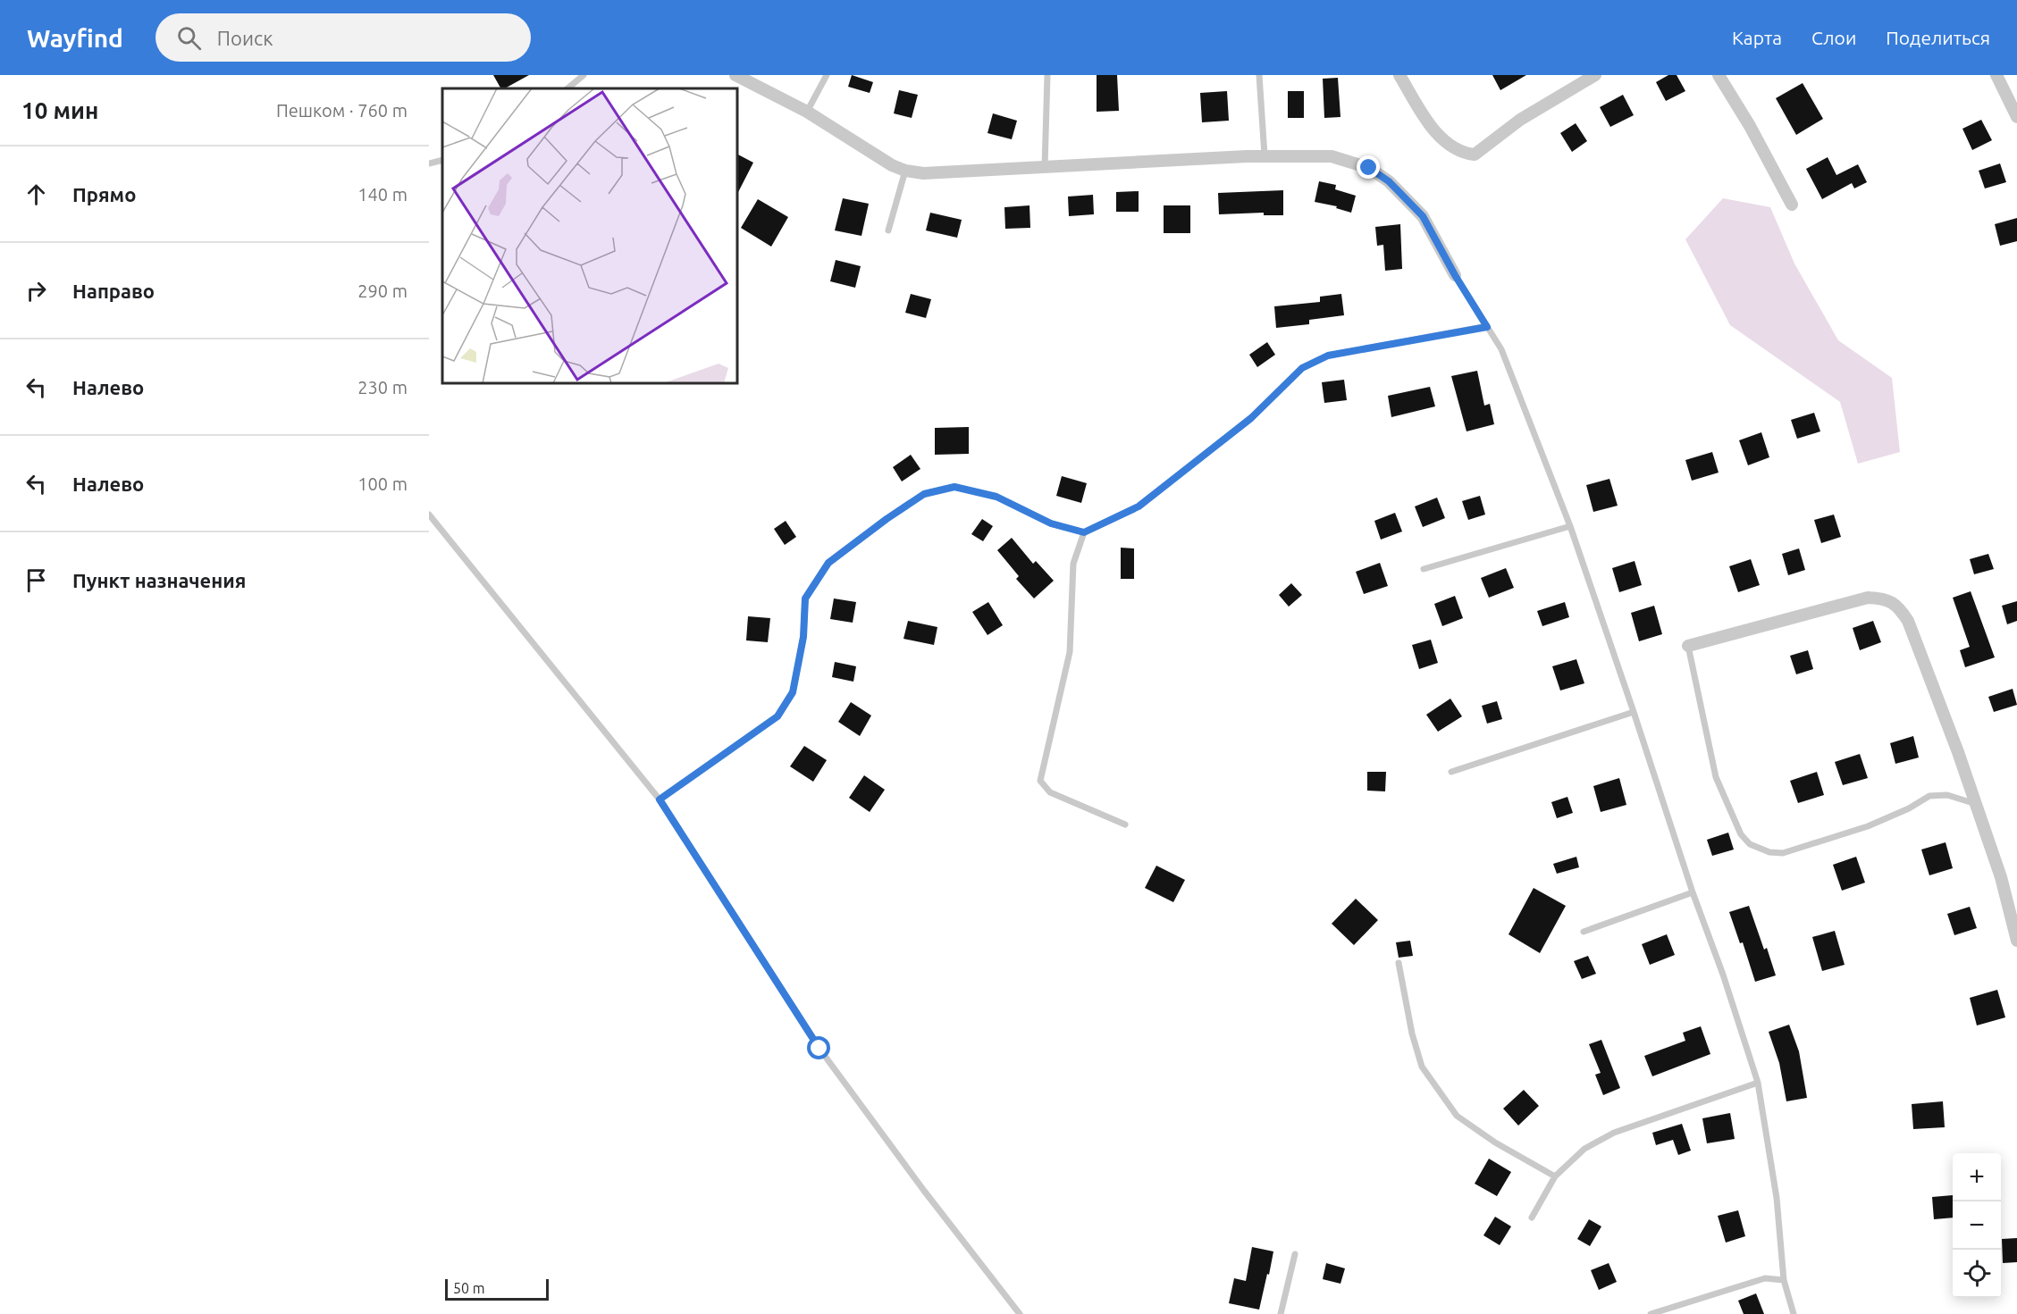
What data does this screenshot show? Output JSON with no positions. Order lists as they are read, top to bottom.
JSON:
{
  "scale_bar": "50 m",
  "page": {
    "header": "Wayfind",
    "search": "Поиск",
    "nav": ["Карта", "Слои", "Поделиться"],
    "heading": ["10 мин", "Пешком · 760 m"],
    "list": [
      ["Прямо", "140 m"],
      ["Направо", "290 m"],
      ["Налево", "230 m"],
      ["Налево", "100 m"],
      "Пункт назначения"
    ],
    "map_buttons": ["+", "−"],
    "scale": "50 m"
  }
}
